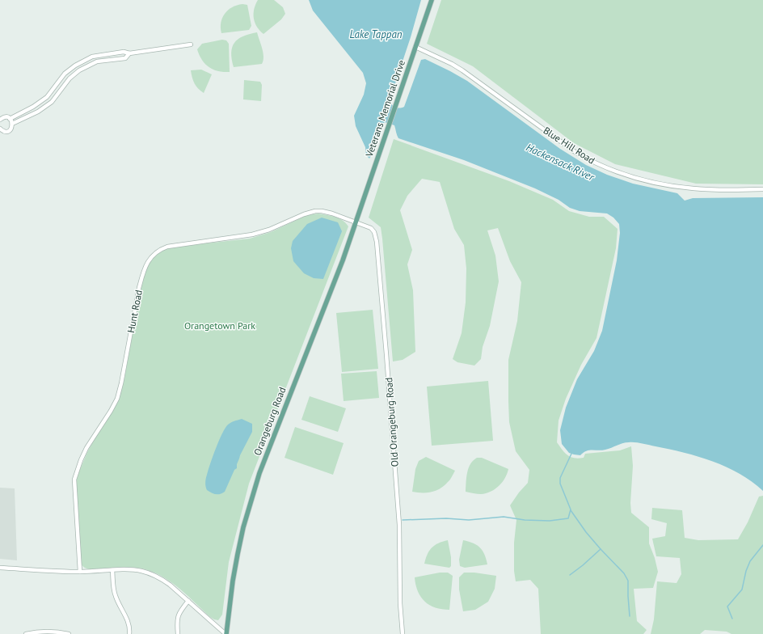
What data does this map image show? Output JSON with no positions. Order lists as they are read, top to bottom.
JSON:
{
  "streets": {
    "main road": ["Veterans Memorial Drive", "Orangeburg Road"],
    "street": ["Blue Hill Road", "Hunt Road", "Old Orangeburg Road"]
  },
  "crossings": [
    ["Veterans Memorial Drive", "Blue Hill Road"],
    ["Veterans Memorial Drive", "Hunt Road"],
    ["Veterans Memorial Drive", "Orangeburg Road"],
    ["Veterans Memorial Drive", "Old Orangeburg Road"],
    ["Hunt Road", "Orangeburg Road"],
    ["Hunt Road", "Old Orangeburg Road"],
    ["Orangeburg Road", "Old Orangeburg Road"]
  ],
  "water": ["Lake Tappan", "Hackensack River"],
  "parks": ["Orangetown Park"]
}
